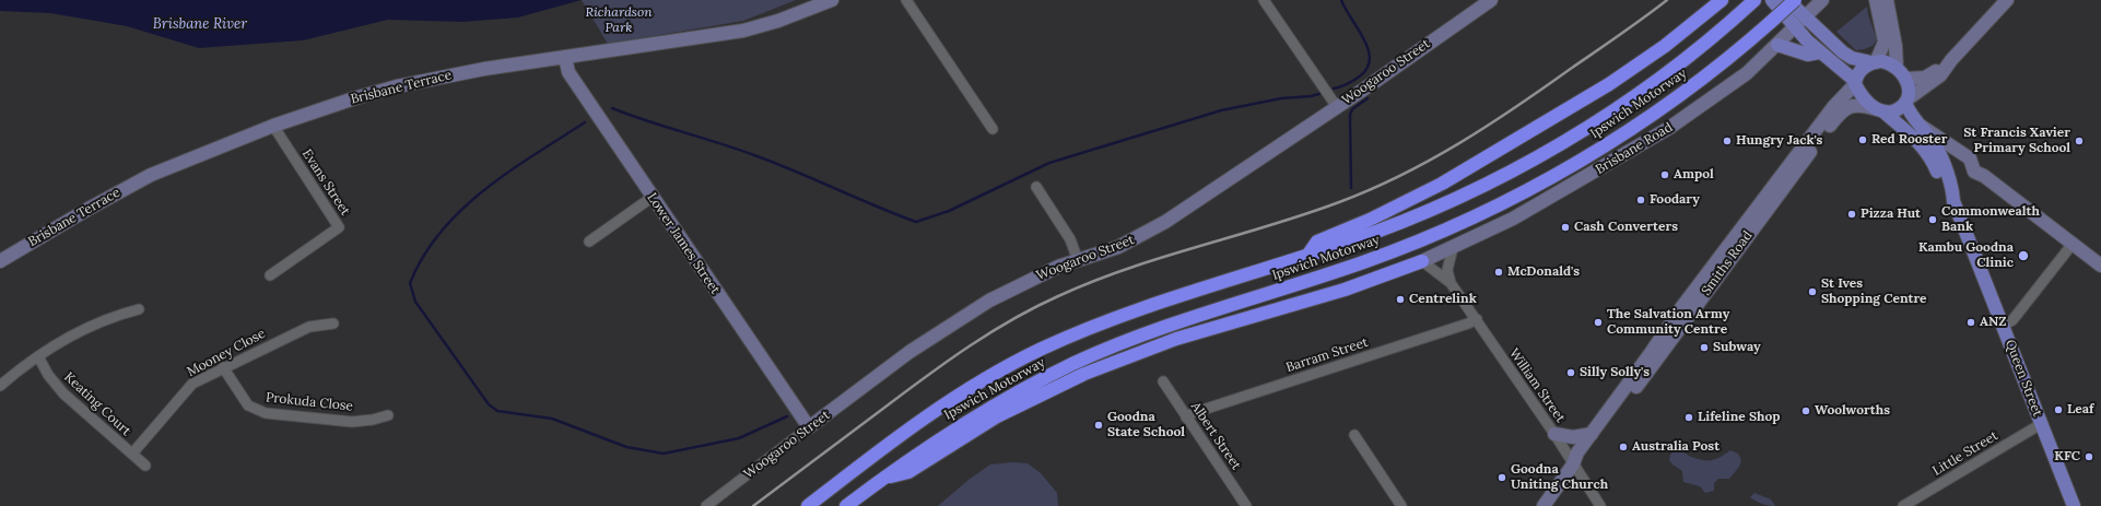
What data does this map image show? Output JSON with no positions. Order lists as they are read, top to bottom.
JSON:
{
  "streets": {
    "highway": ["Ipswich Motorway"],
    "main road": ["Queen Street"],
    "street": [
      "Woogaroo Street",
      "Brisbane Terrace",
      "Brisbane Road",
      "Evans Street",
      "Lower James Street",
      "Smiths Road",
      "Mooney Close",
      "Barram Street",
      "William Street",
      "Prokuda Close",
      "Keating Court",
      "Albert Street",
      "Little Street"
    ]
  },
  "crossings": [
    ["Woogaroo Street", "Lower James Street"],
    ["Brisbane Terrace", "Evans Street"],
    ["Brisbane Terrace", "Lower James Street"],
    ["Brisbane Road", "William Street"],
    ["Smiths Road", "Queen Street"],
    ["Smiths Road", "William Street"],
    ["Mooney Close", "Prokuda Close"],
    ["Mooney Close", "Keating Court"],
    ["Barram Street", "William Street"],
    ["Barram Street", "Albert Street"],
    ["Queen Street", "Little Street"]
  ],
  "water": ["Brisbane River"],
  "parks": ["Richardson Park"],
  "places": [
    "Red Rooster",
    "Hungry Jack's",
    "St Francis Xavier Primary School",
    "Ampol",
    "Foodary",
    "Pizza Hut",
    "Commonwealth Bank",
    "Cash Converters",
    "Kambu Goodna Clinic",
    "McDonald's",
    "St Ives Shopping Centre",
    "Centrelink",
    "The Salvation Army Community Centre",
    "ANZ",
    "Subway",
    "Silly Solly's",
    "Leaf",
    "Woolworths",
    "Lifeline Shop",
    "Goodna State School",
    "Australia Post",
    "KFC",
    "Goodna Uniting Church"
  ]
}
